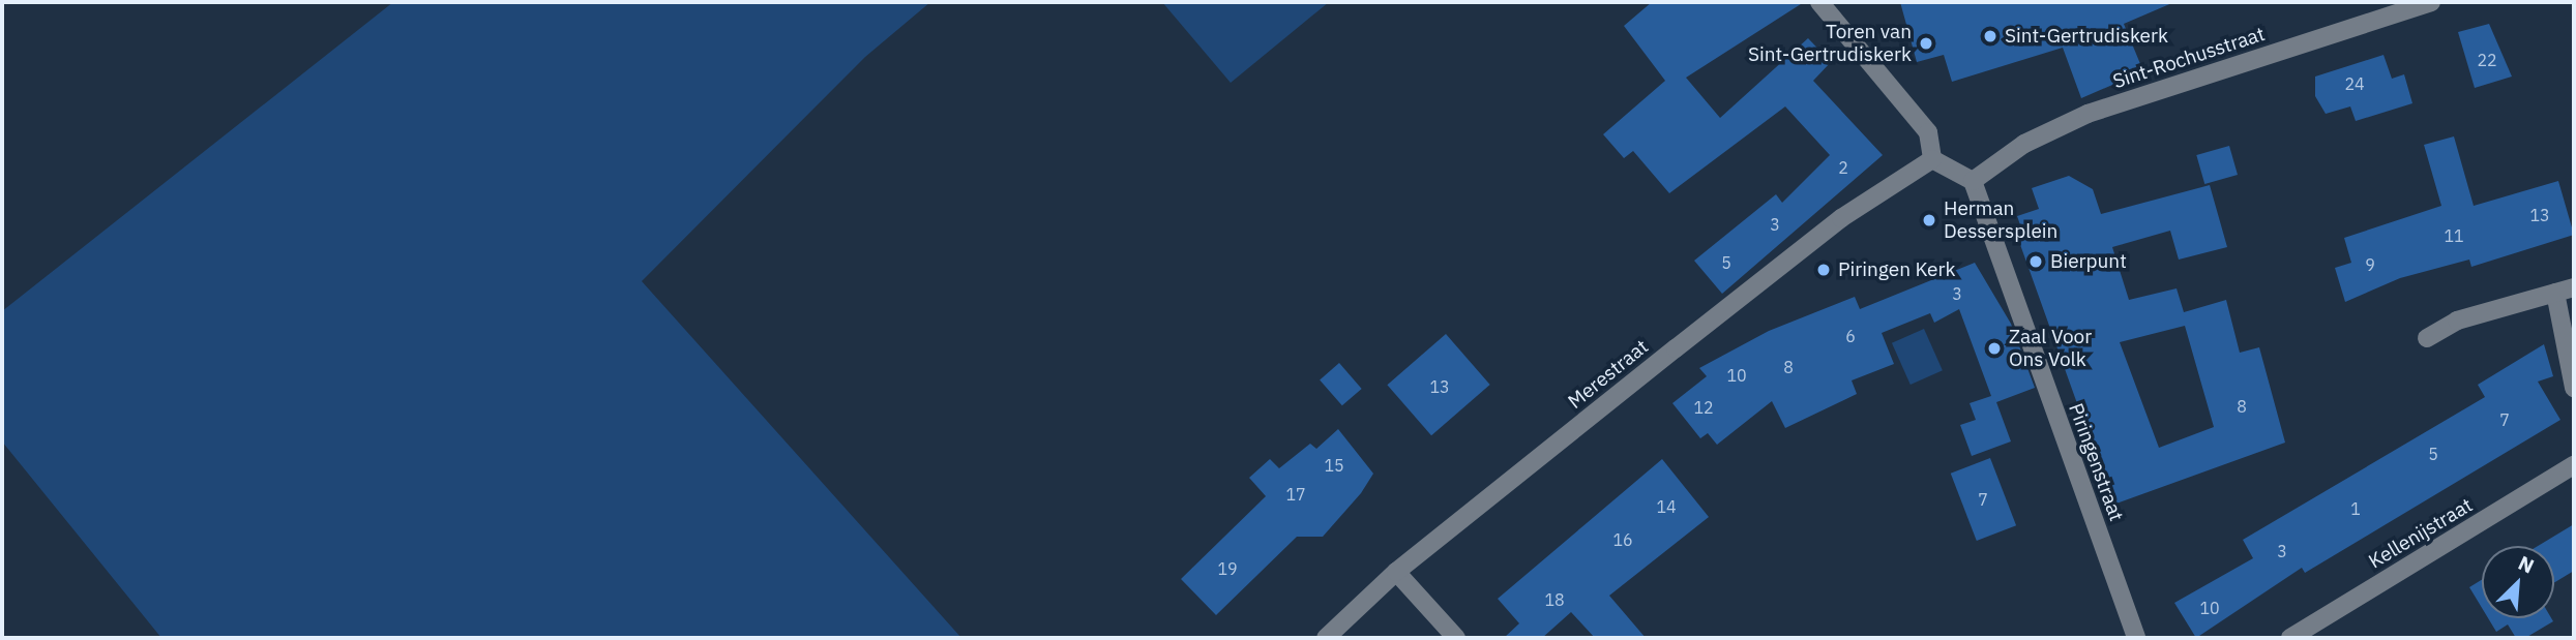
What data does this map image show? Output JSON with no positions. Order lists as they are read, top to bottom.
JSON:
{
  "streets": {
    "street": [
      "Sint-Rochusstraat",
      "Merestraat",
      "Piringenstraat",
      "Kellenijstraat"
    ]
  },
  "crossings": [
    ["Sint-Rochusstraat", "Piringenstraat"]
  ],
  "places": [
    "Sint-Gertrudiskerk",
    "Toren van Sint-Gertrudiskerk",
    "Herman Dessersplein",
    "Bierpunt",
    "Piringen Kerk",
    "Zaal Voor Ons Volk"
  ],
  "house_numbers": [
    "22",
    "24",
    "2",
    "13",
    "3",
    "11",
    "5",
    "9",
    "3",
    "6",
    "8",
    "10",
    "13",
    "8",
    "12",
    "7",
    "5",
    "15",
    "17",
    "7",
    "14",
    "1",
    "16",
    "3",
    "19",
    "18",
    "10"
  ],
  "north": "top right"
}
